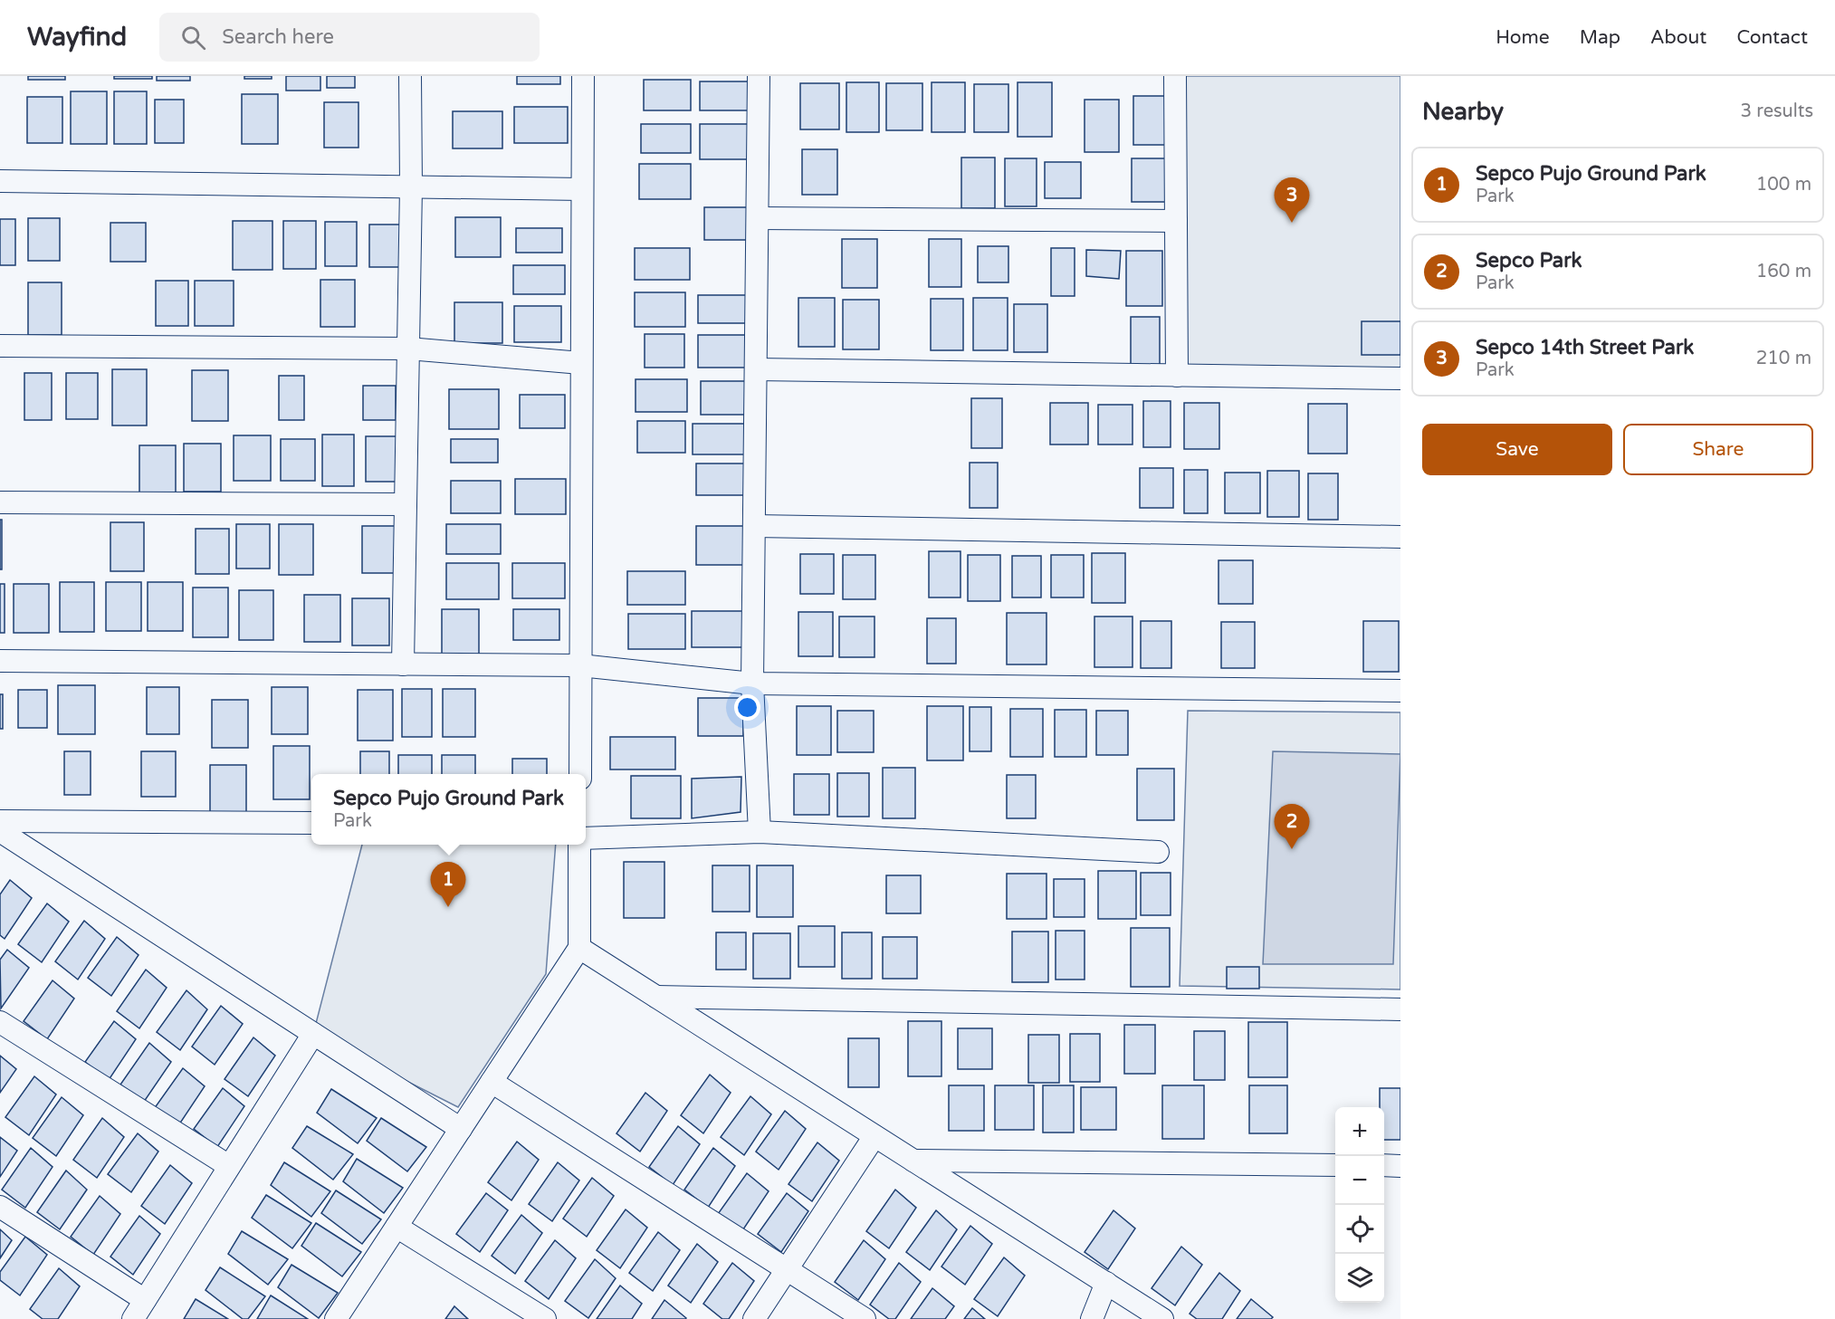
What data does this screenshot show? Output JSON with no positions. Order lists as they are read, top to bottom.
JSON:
{
  "page": {
    "header": "Wayfind",
    "search": "Search here",
    "nav": [
      "Home",
      "Map",
      "About",
      "Contact"
    ],
    "heading": ["Nearby", "3 results"],
    "list": [
      {
        "mark": "1",
        "name": "Sepco Pujo Ground Park",
        "note": "Park",
        "value": "100 m"
      },
      {
        "mark": "2",
        "name": "Sepco Park",
        "note": "Park",
        "value": "160 m"
      },
      {
        "mark": "3",
        "name": "Sepco 14th Street Park",
        "note": "Park",
        "value": "210 m"
      }
    ],
    "pins": ["3", "2", "1"],
    "buttons": ["Save", "Share"],
    "popup": ["Sepco Pujo Ground Park", "Park"],
    "map_buttons": ["+", "−"]
  }
}
